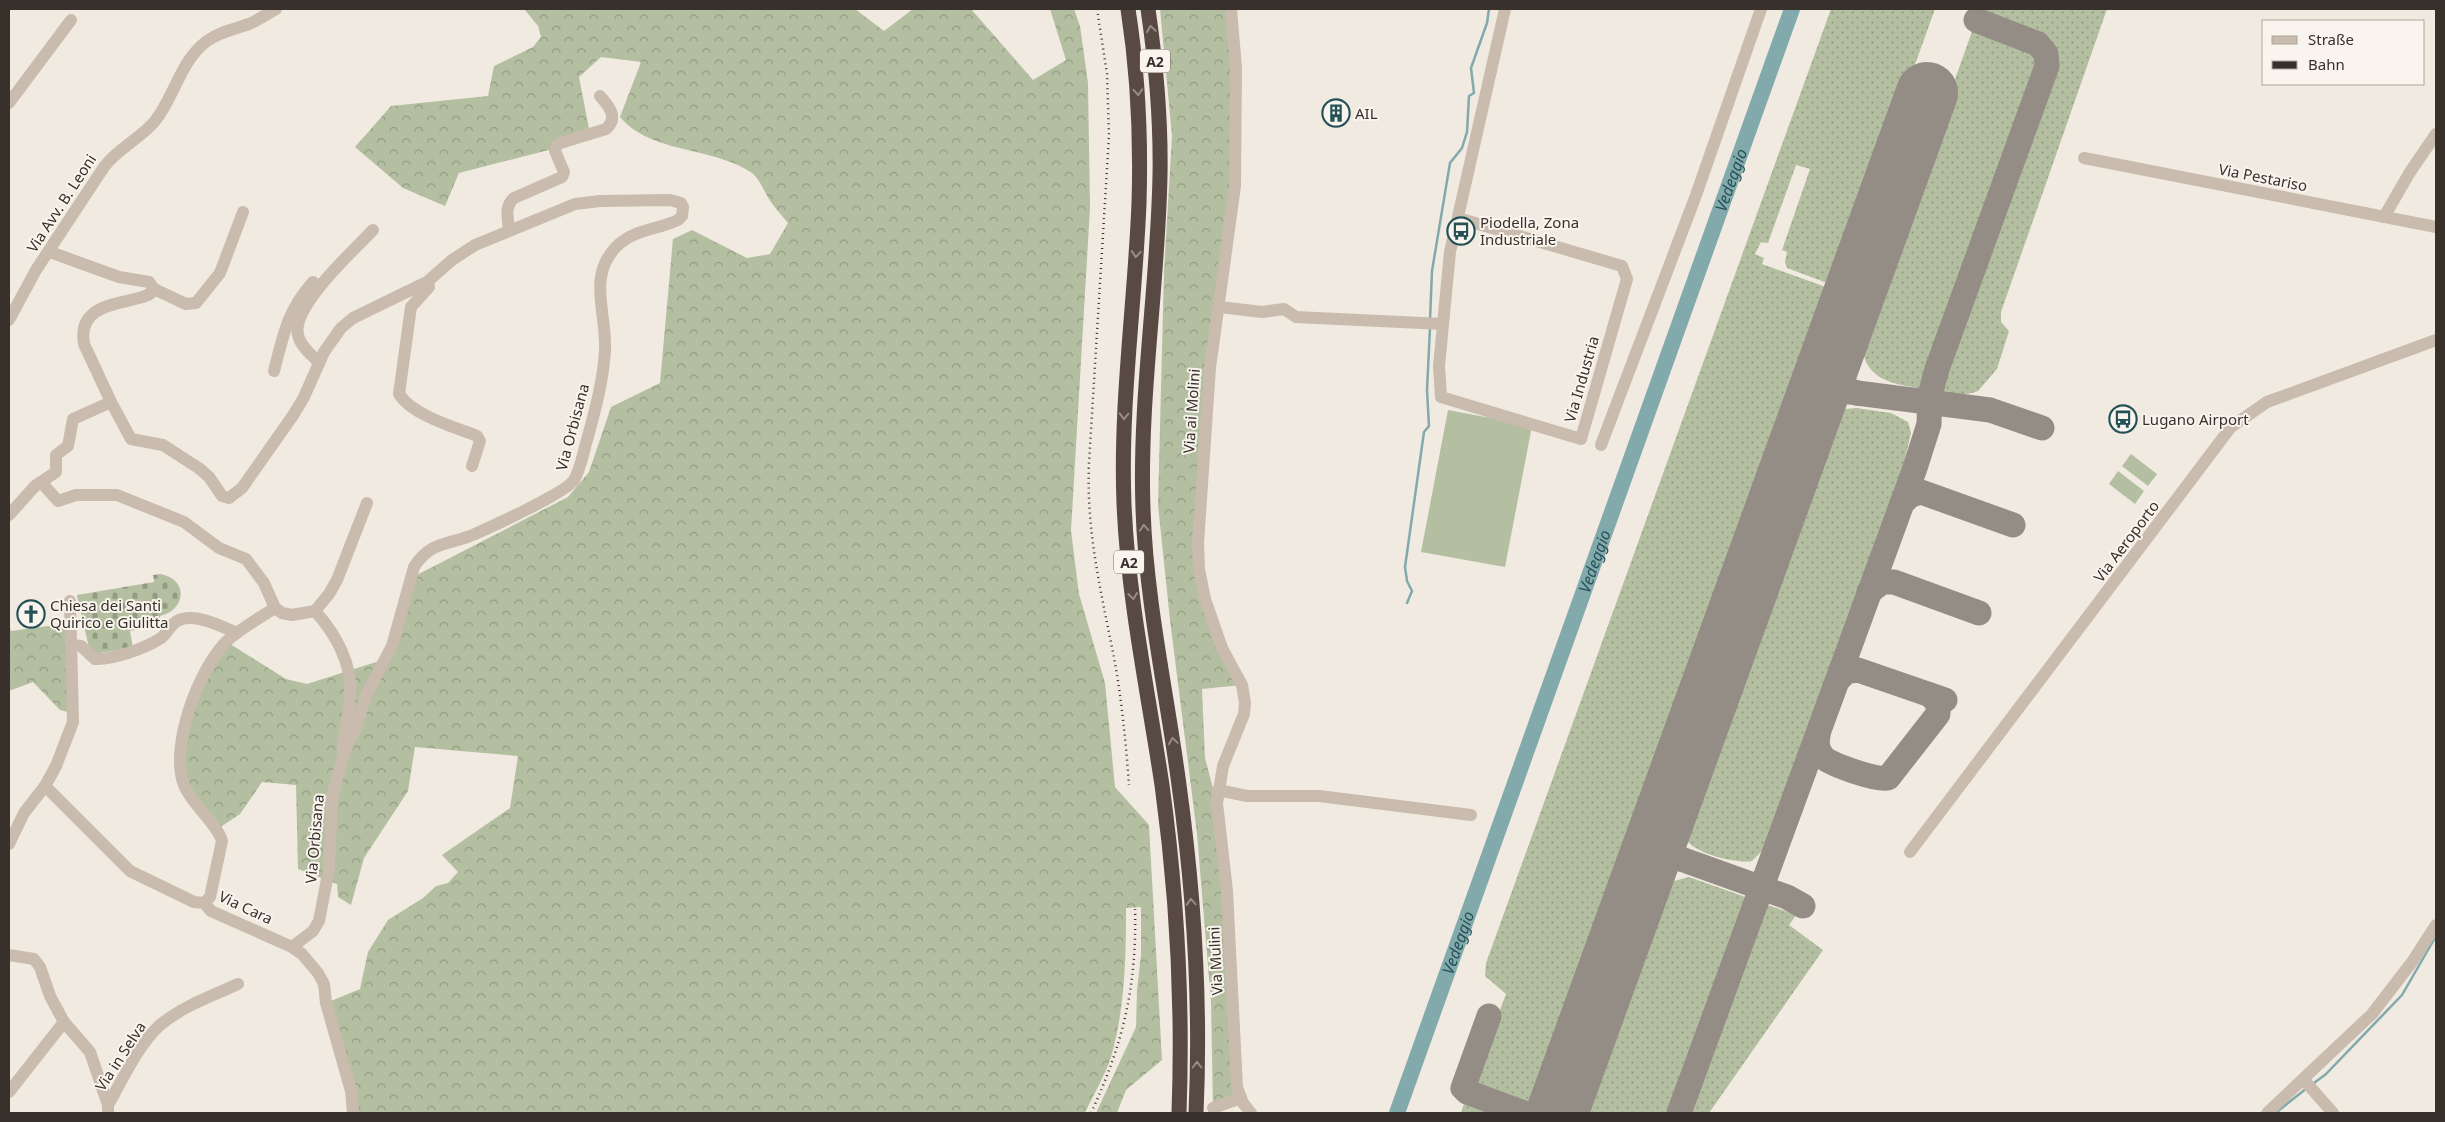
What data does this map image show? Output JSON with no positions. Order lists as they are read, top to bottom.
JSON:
{
  "streets": {
    "highway": ["A2"],
    "street": [
      "Via Pestariso",
      "Via Avv. B. Leoni",
      "Via Industria",
      "Via ai Molini",
      "Via Orbisana",
      "Via Aeroporto",
      "Via Cara",
      "Via Mulini",
      "Via in Selva"
    ]
  },
  "crossings": [
    ["Via ai Molini", "Via Mulini"],
    ["Via Orbisana", "Via Cara"]
  ],
  "water": ["Vedeggio"],
  "places": {
    "building": ["AIL"],
    "bus stop": ["Piodella, Zona Industriale", "Lugano Airport"],
    "church": ["Chiesa dei Santi Quirico e Giulitta"]
  },
  "legend": ["Straße", "Bahn"]
}
